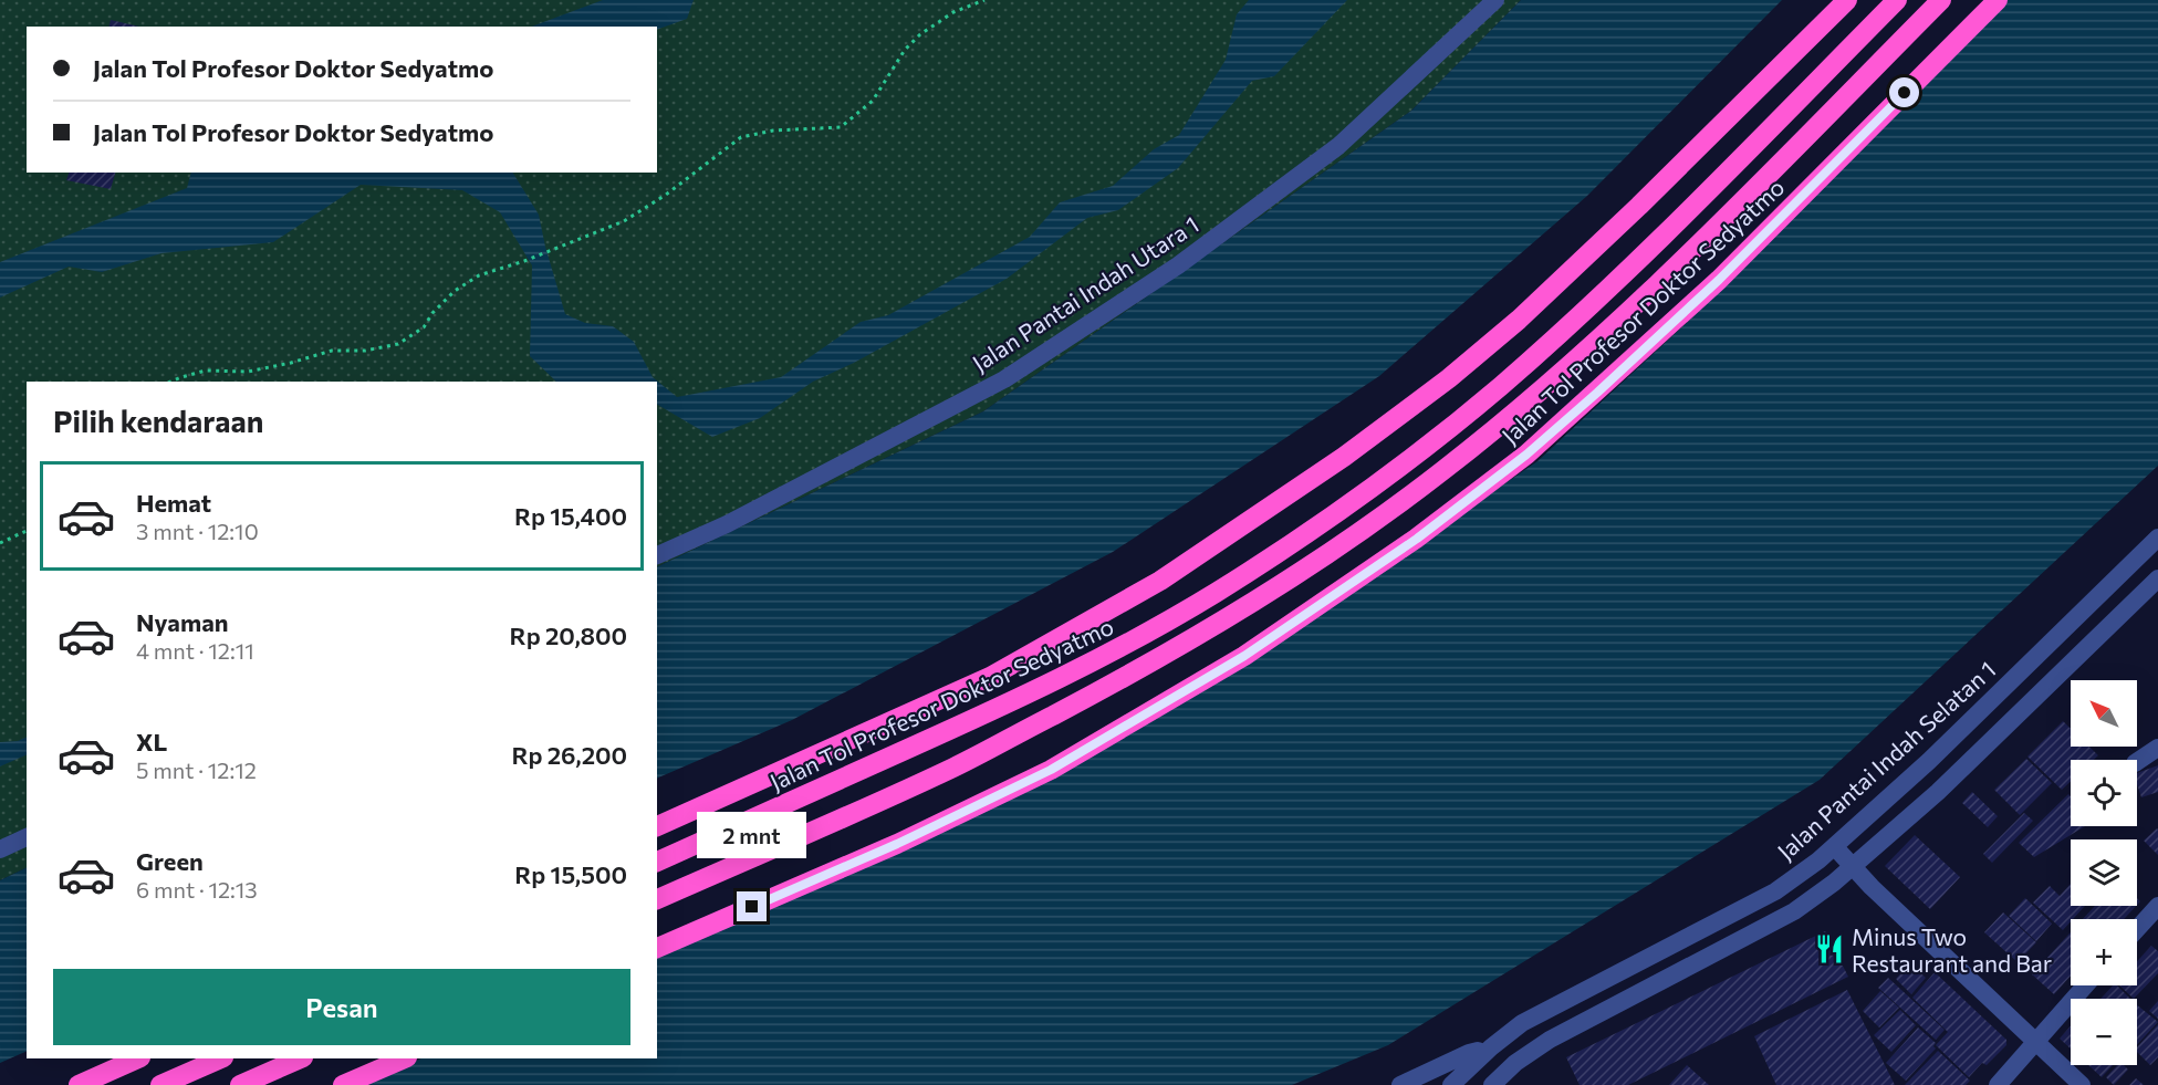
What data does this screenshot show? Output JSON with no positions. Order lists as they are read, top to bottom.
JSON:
{
  "streets": {
    "highway": ["Jalan Tol Profesor Doktor Sedyatmo"],
    "street": ["Jalan Pantai Indah Utara 1", "Jalan Pantai Indah Selatan 1"]
  },
  "places": {
    "restaurant": ["Minus Two Restaurant and Bar"]
  },
  "north": "top left",
  "page": {
    "banner": ["Jalan Tol Profesor Doktor Sedyatmo", "Jalan Tol Profesor Doktor Sedyatmo"],
    "heading": "Pilih kendaraan",
    "list": [
      {
        "name": "Hemat",
        "note": "3 mnt · 12:10",
        "value": "Rp 15,400"
      },
      {
        "name": "Nyaman",
        "note": "4 mnt · 12:11",
        "value": "Rp 20,800"
      },
      {
        "name": "XL",
        "note": "5 mnt · 12:12",
        "value": "Rp 26,200"
      },
      {
        "name": "Green",
        "note": "6 mnt · 12:13",
        "value": "Rp 15,500"
      }
    ],
    "map_buttons": ["+", "−"],
    "bubble": "2 mnt",
    "buttons": "Pesan"
  }
}
